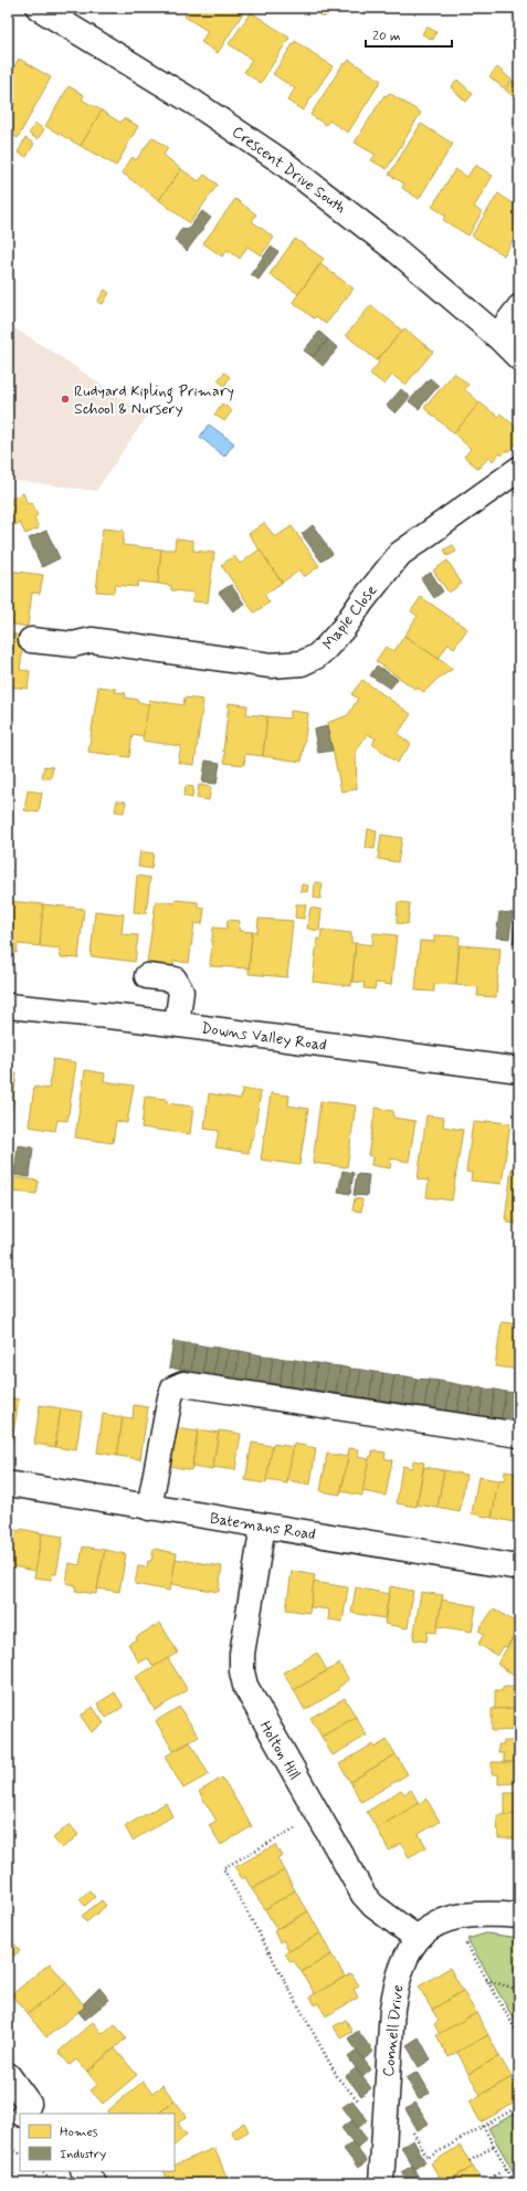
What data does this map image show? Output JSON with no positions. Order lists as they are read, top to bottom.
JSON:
{
  "streets": {
    "street": [
      "Crescent Drive South",
      "Maple Close",
      "Downs Valley Road",
      "Batemans Road",
      "Holton Hill",
      "Connell Drive"
    ]
  },
  "crossings": [
    ["Batemans Road", "Holton Hill"],
    ["Holton Hill", "Connell Drive"]
  ],
  "places": ["Rudyard Kipling Primary School & Nursery"],
  "legend": ["Homes", "Industry"],
  "scale_bar": "20 m"
}
